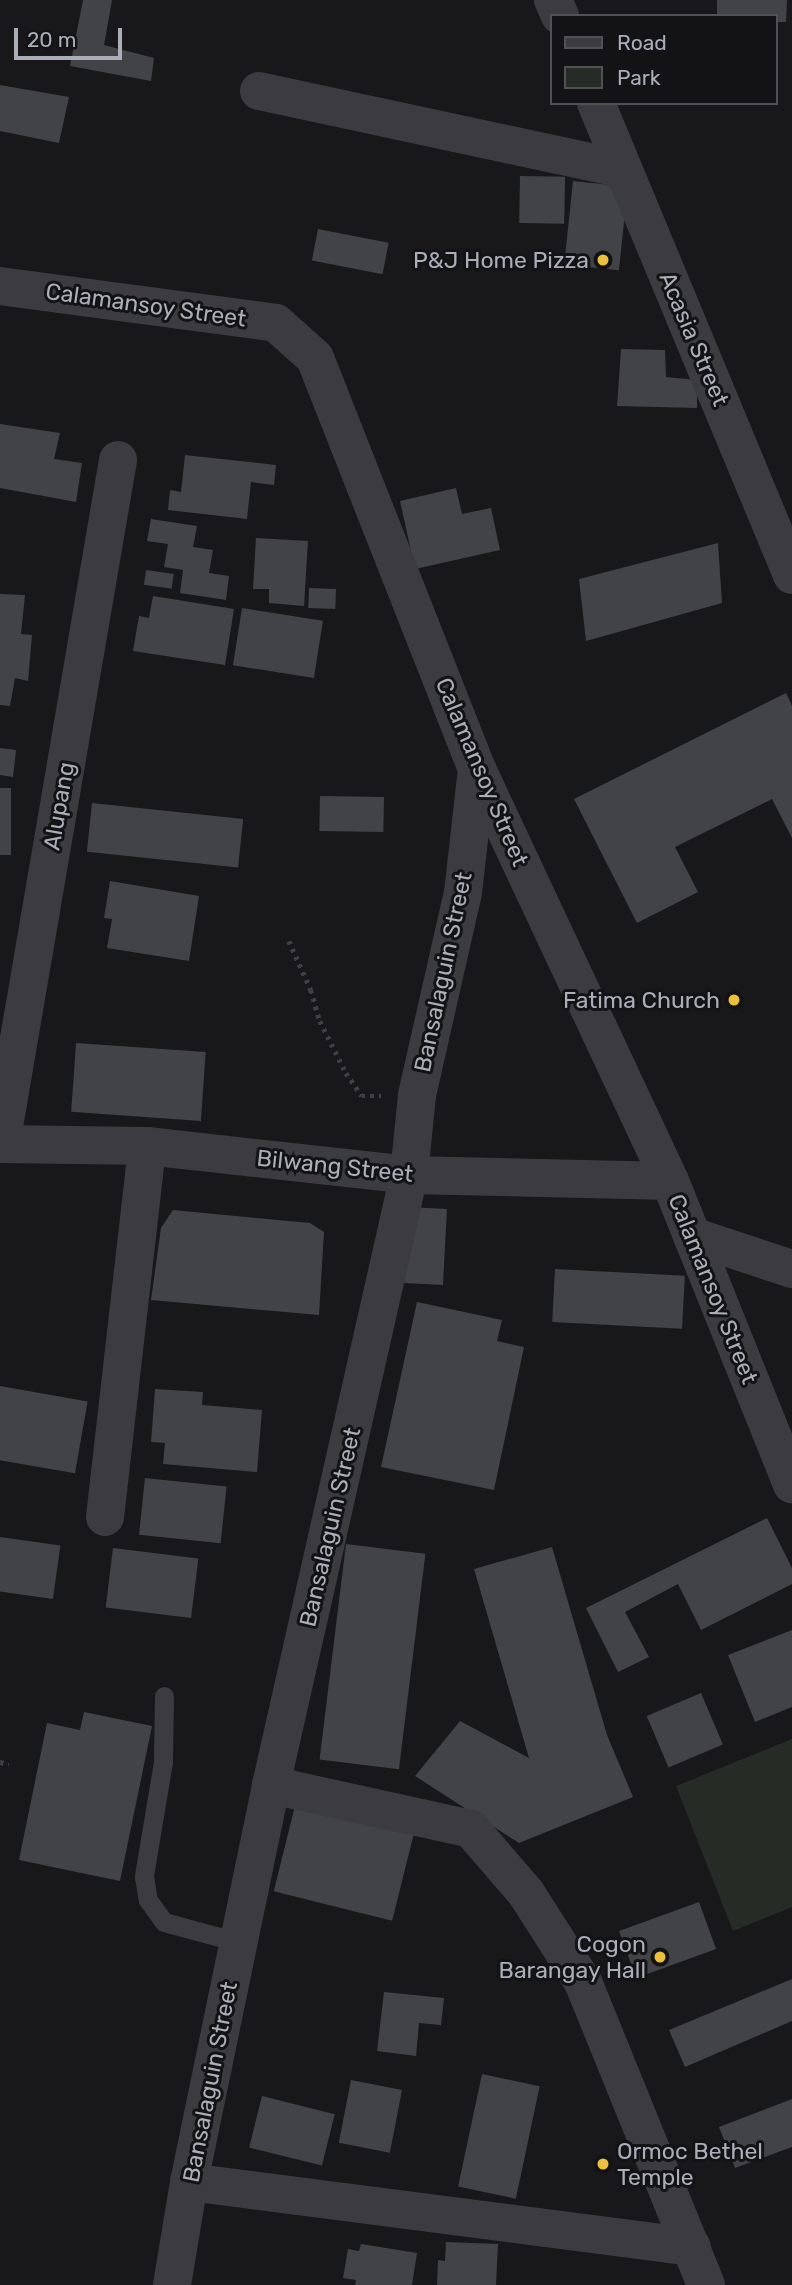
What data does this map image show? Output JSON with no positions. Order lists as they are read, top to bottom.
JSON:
{
  "streets": {
    "street": [
      "Calamansoy Street",
      "Acasia Street",
      "Alupang",
      "Bansalaguin Street",
      "Bilwang Street"
    ]
  },
  "crossings": [
    ["Calamansoy Street", "Bansalaguin Street"],
    ["Calamansoy Street", "Bilwang Street"],
    ["Alupang", "Bilwang Street"],
    ["Bansalaguin Street", "Bilwang Street"]
  ],
  "places": [
    "P&J Home Pizza",
    "Fatima Church",
    "Cogon Barangay Hall",
    "Ormoc Bethel Temple"
  ],
  "legend": ["Road", "Park"],
  "scale_bar": "20 m"
}
